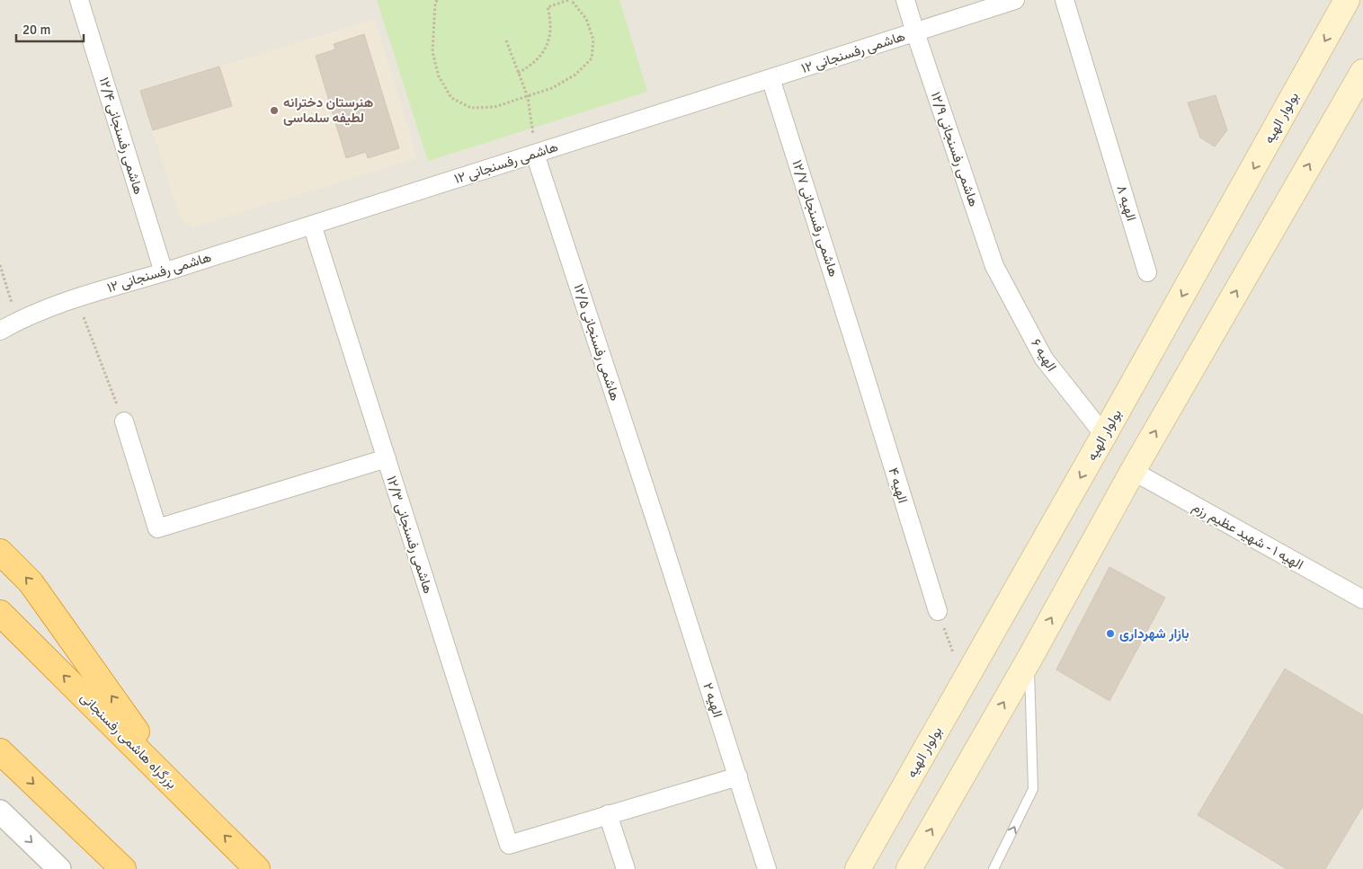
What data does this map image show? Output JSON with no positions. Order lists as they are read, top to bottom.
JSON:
{
  "streets": {
    "highway": ["بزرگراه هاشمی رفسنجانی"],
    "main road": ["بولوار الهیه"],
    "street": [
      "هاشمی رفسنجانی ۱۲",
      "هاشمی رفسنجانی ۱۲/۴",
      "هاشمی رفسنجانی ۱۲/۹",
      "الهیه ۸",
      "هاشمی رفسنجانی ۱۲/۷",
      "هاشمی رفسنجانی ۱۲/۵",
      "الهیه ۶",
      "الهیه ۴",
      "هاشمی رفسنجانی ۱۲/۳",
      "الهیه ۱ - شهید عظیم رزم",
      "الهیه ۲"
    ]
  },
  "crossings": [
    ["هاشمی رفسنجانی ۱۲", "هاشمی رفسنجانی ۱۲/۴"],
    ["هاشمی رفسنجانی ۱۲", "هاشمی رفسنجانی ۱۲/۹"],
    ["هاشمی رفسنجانی ۱۲", "هاشمی رفسنجانی ۱۲/۷"],
    ["هاشمی رفسنجانی ۱۲", "هاشمی رفسنجانی ۱۲/۵"],
    ["هاشمی رفسنجانی ۱۲", "هاشمی رفسنجانی ۱۲/۳"],
    ["بولوار الهیه", "الهیه ۶"],
    ["هاشمی رفسنجانی ۱۲/۹", "الهیه ۶"],
    ["هاشمی رفسنجانی ۱۲/۷", "الهیه ۴"],
    ["هاشمی رفسنجانی ۱۲/۵", "الهیه ۲"]
  ],
  "places": ["هنرستان دخترانه لطیفه سلماسی", "بازار شهرداری"],
  "scale_bar": "20 m"
}
